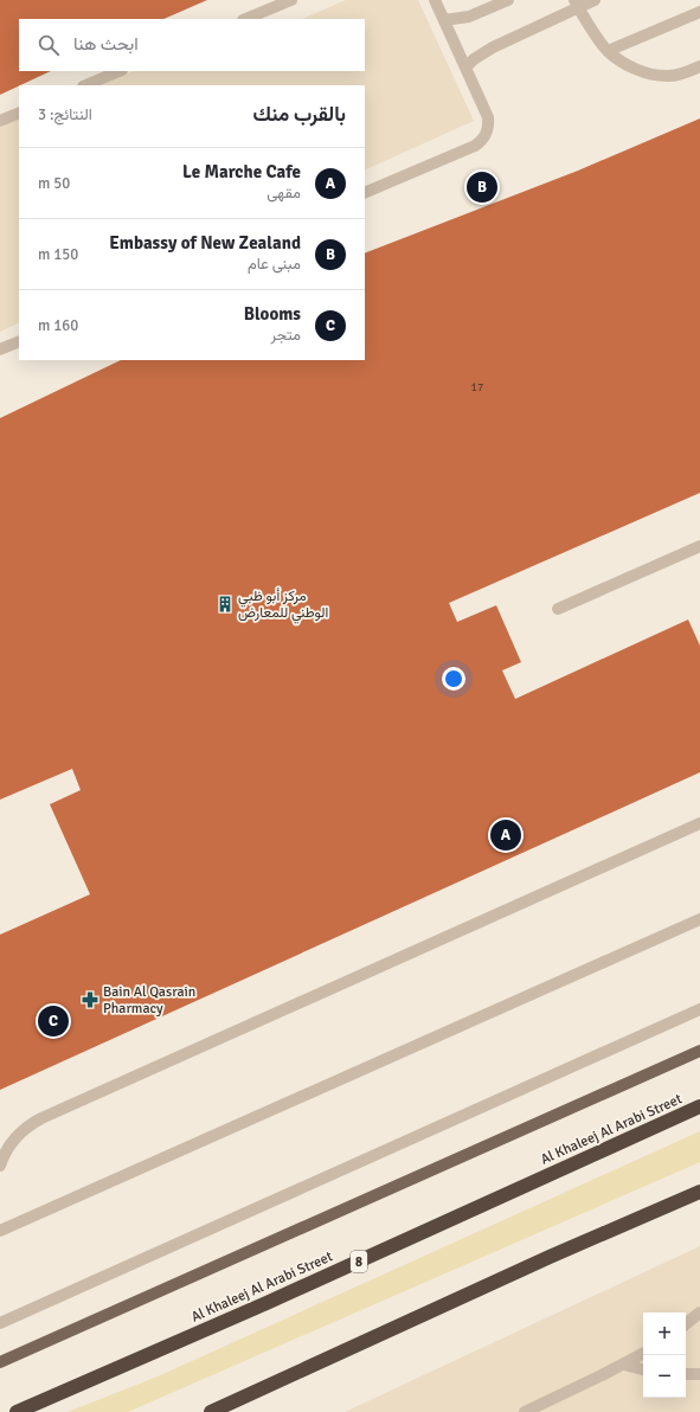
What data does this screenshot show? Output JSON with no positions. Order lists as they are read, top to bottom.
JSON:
{
  "streets": {
    "highway": ["Al Khaleej Al Arabi Street", "8"]
  },
  "places": {
    "building": ["مركز أبو ظبي الوطني للمعارض"],
    "pharmacy": ["Bain Al Qasrain Pharmacy"]
  },
  "house_numbers": ["17"],
  "page": {
    "search": "ابحث هنا",
    "heading": ["بالقرب منك", "النتائج: 3"],
    "list": [
      {
        "mark": "A",
        "name": "Le Marche Cafe",
        "note": "مقهى",
        "value": "50 m"
      },
      {
        "mark": "B",
        "name": "Embassy of New Zealand",
        "note": "مبنى عام",
        "value": "150 m"
      },
      {
        "mark": "C",
        "name": "Blooms",
        "note": "متجر",
        "value": "160 m"
      }
    ],
    "pins": ["B", "A", "C"],
    "map_buttons": ["+", "−"]
  }
}
